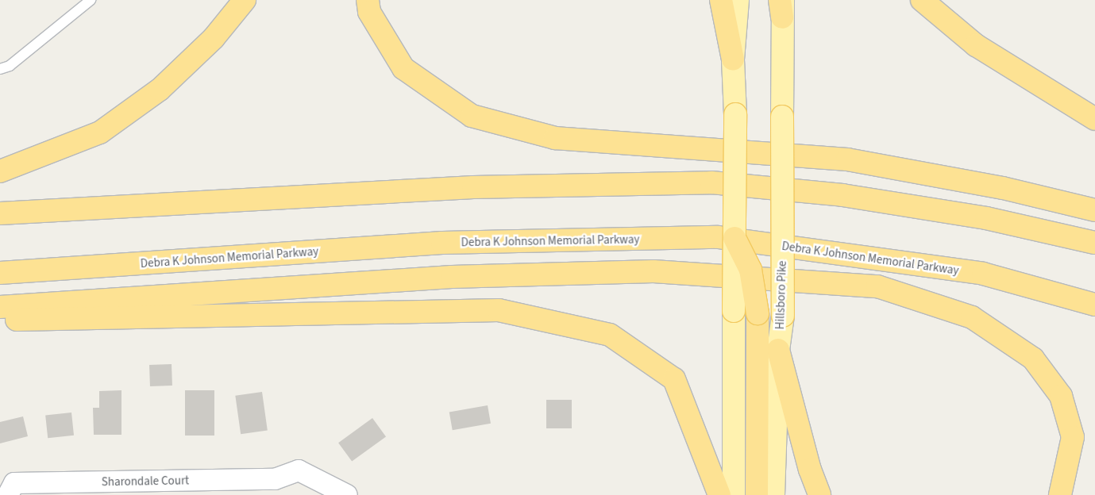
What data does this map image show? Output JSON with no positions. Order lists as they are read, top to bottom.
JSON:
{
  "streets": {
    "highway": ["Debra K Johnson Memorial Parkway"],
    "main road": ["Hillsboro Pike"],
    "street": ["Sharondale Court"]
  }
}
